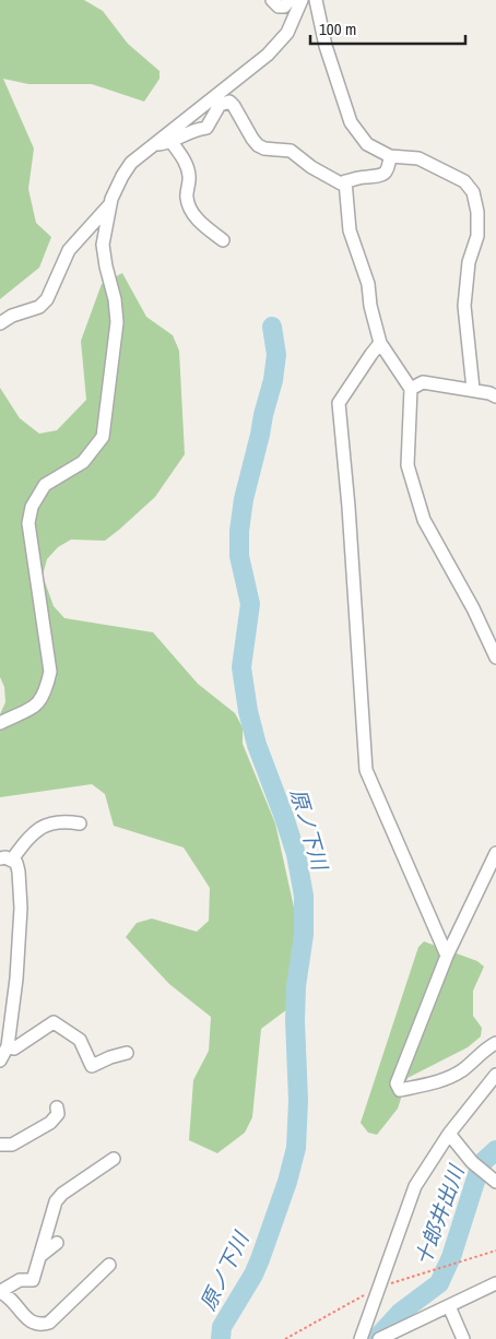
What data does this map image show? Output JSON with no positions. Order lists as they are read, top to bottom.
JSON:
{
  "water": ["原ノ下川", "十郎井出川"],
  "scale_bar": "100 m"
}
